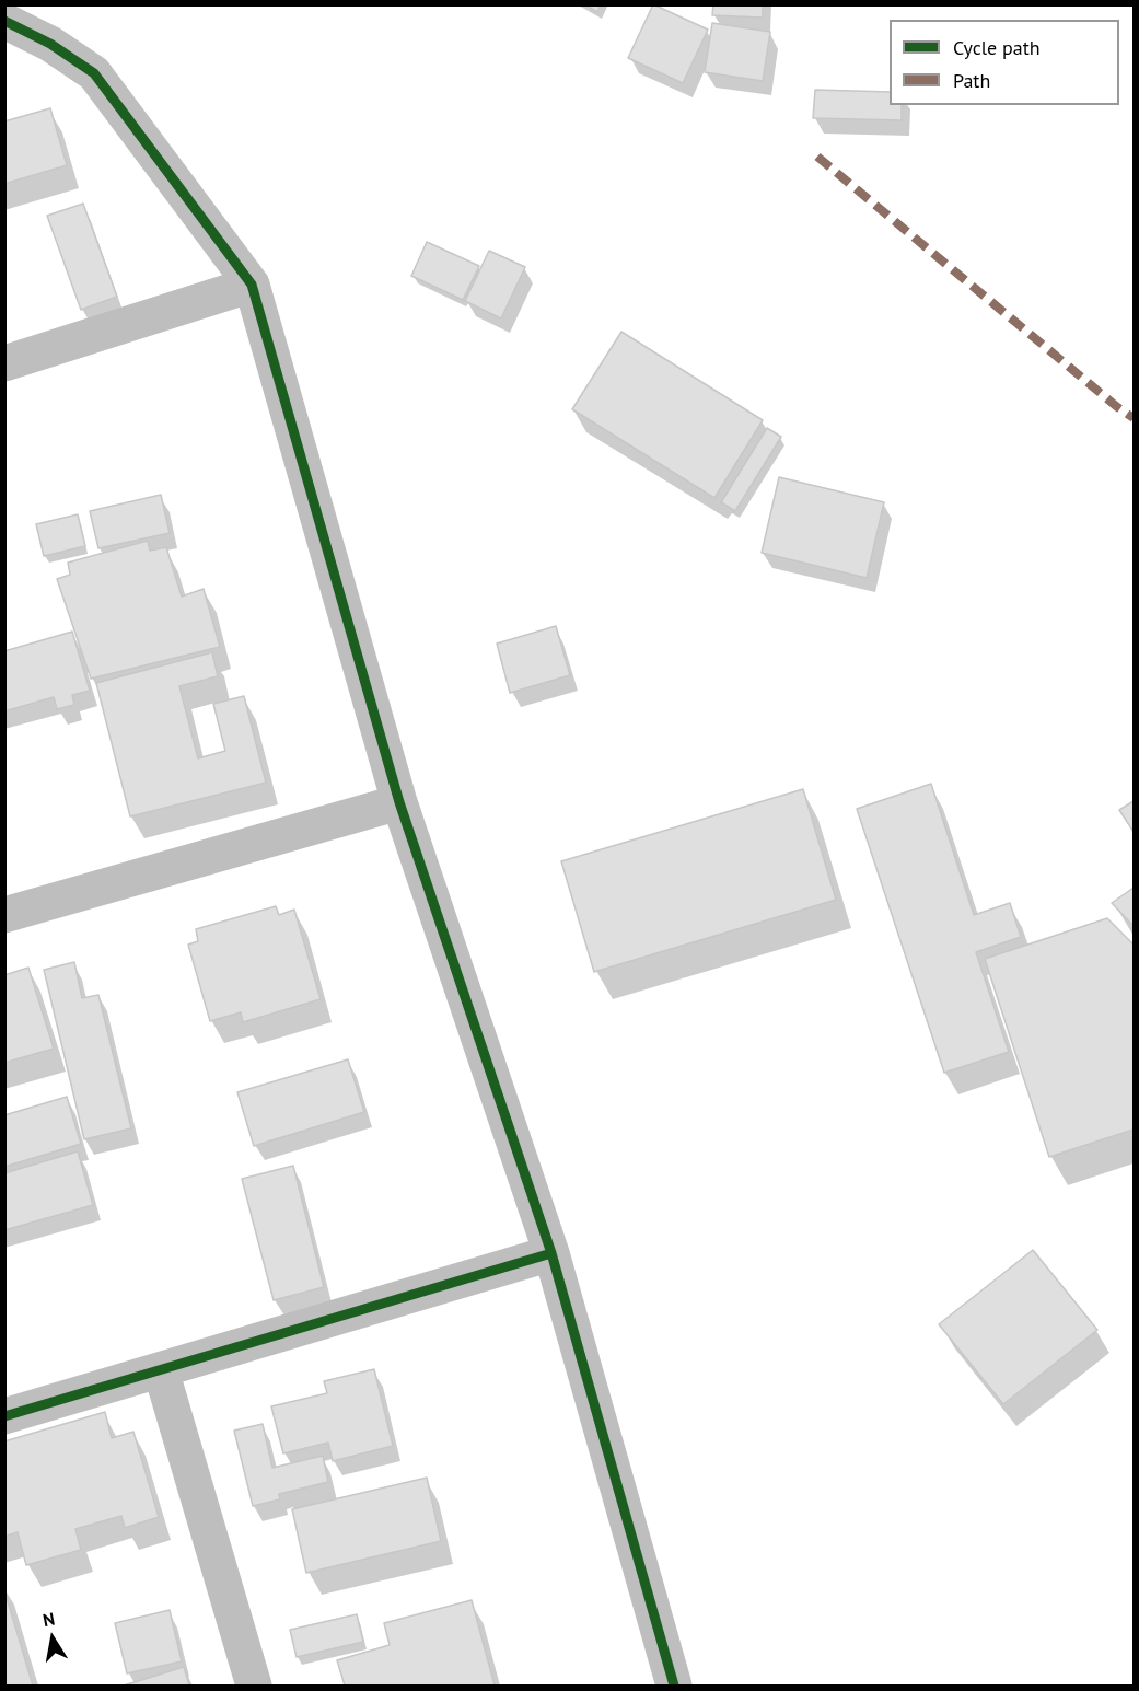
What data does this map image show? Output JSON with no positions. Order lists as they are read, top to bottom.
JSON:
{
  "legend": ["Cycle path", "Path"],
  "north": "top"
}
